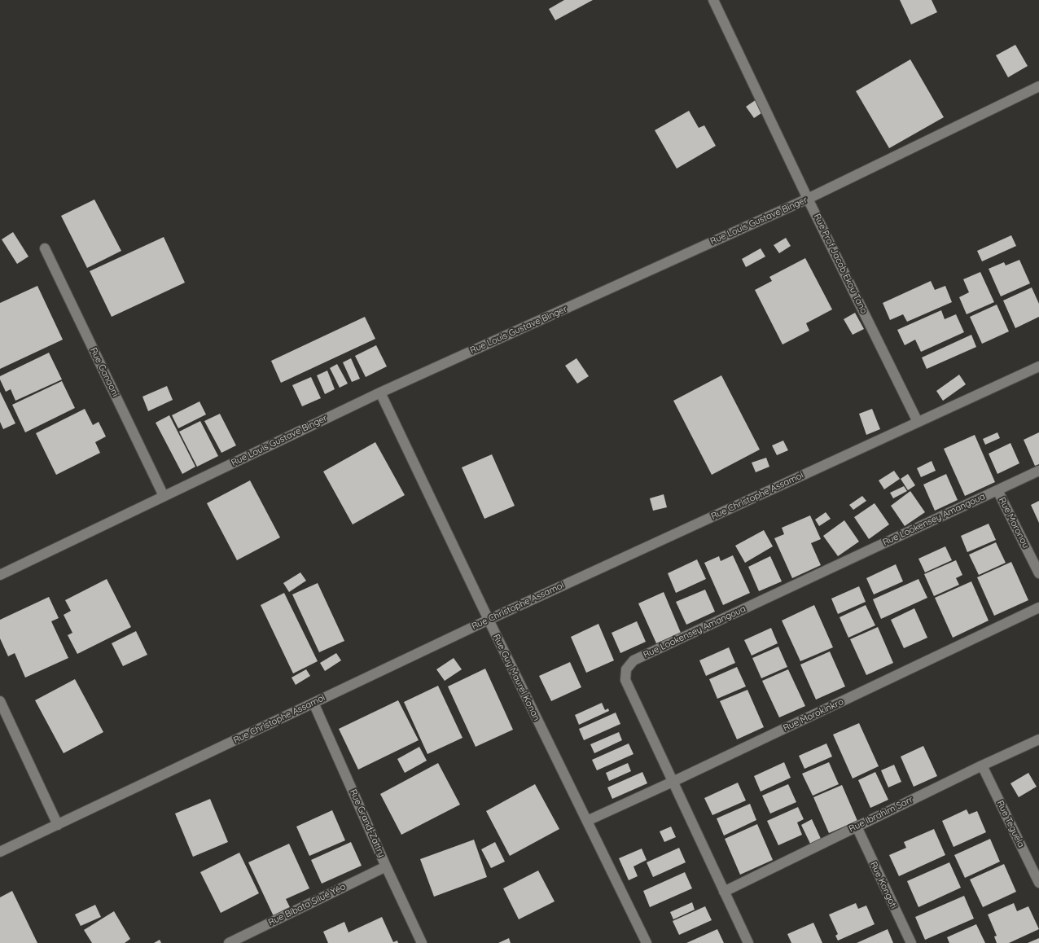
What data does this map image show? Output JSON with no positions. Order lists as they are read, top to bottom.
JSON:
{
  "streets": {
    "street": [
      "Rue Louis Gustave Binger",
      "Rue Prof Jacob Ekou Tano",
      "Rue Ganaoni",
      "Rue Christophe Assamoi",
      "Rue Lookensey Amangoua",
      "Rue Moronou",
      "Rue Guy Maurel Konan",
      "Rue Morokinkro",
      "Rue Ibrahim Sarr",
      "Rue Grand-Zattry",
      "Rue Teguela",
      "Rue Kongoti",
      "Rue Bibata Silué Yéo"
    ]
  },
  "crossings": [
    ["Rue Louis Gustave Binger", "Rue Prof Jacob Ekou Tano"],
    ["Rue Louis Gustave Binger", "Rue Ganaoni"],
    ["Rue Louis Gustave Binger", "Rue Guy Maurel Konan"],
    ["Rue Prof Jacob Ekou Tano", "Rue Christophe Assamoi"],
    ["Rue Christophe Assamoi", "Rue Guy Maurel Konan"],
    ["Rue Christophe Assamoi", "Rue Grand-Zattry"],
    ["Rue Lookensey Amangoua", "Rue Moronou"],
    ["Rue Lookensey Amangoua", "Rue Morokinkro"],
    ["Rue Lookensey Amangoua", "Rue Ibrahim Sarr"],
    ["Rue Guy Maurel Konan", "Rue Morokinkro"],
    ["Rue Ibrahim Sarr", "Rue Teguela"],
    ["Rue Ibrahim Sarr", "Rue Kongoti"],
    ["Rue Grand-Zattry", "Rue Bibata Silué Yéo"]
  ]
}
